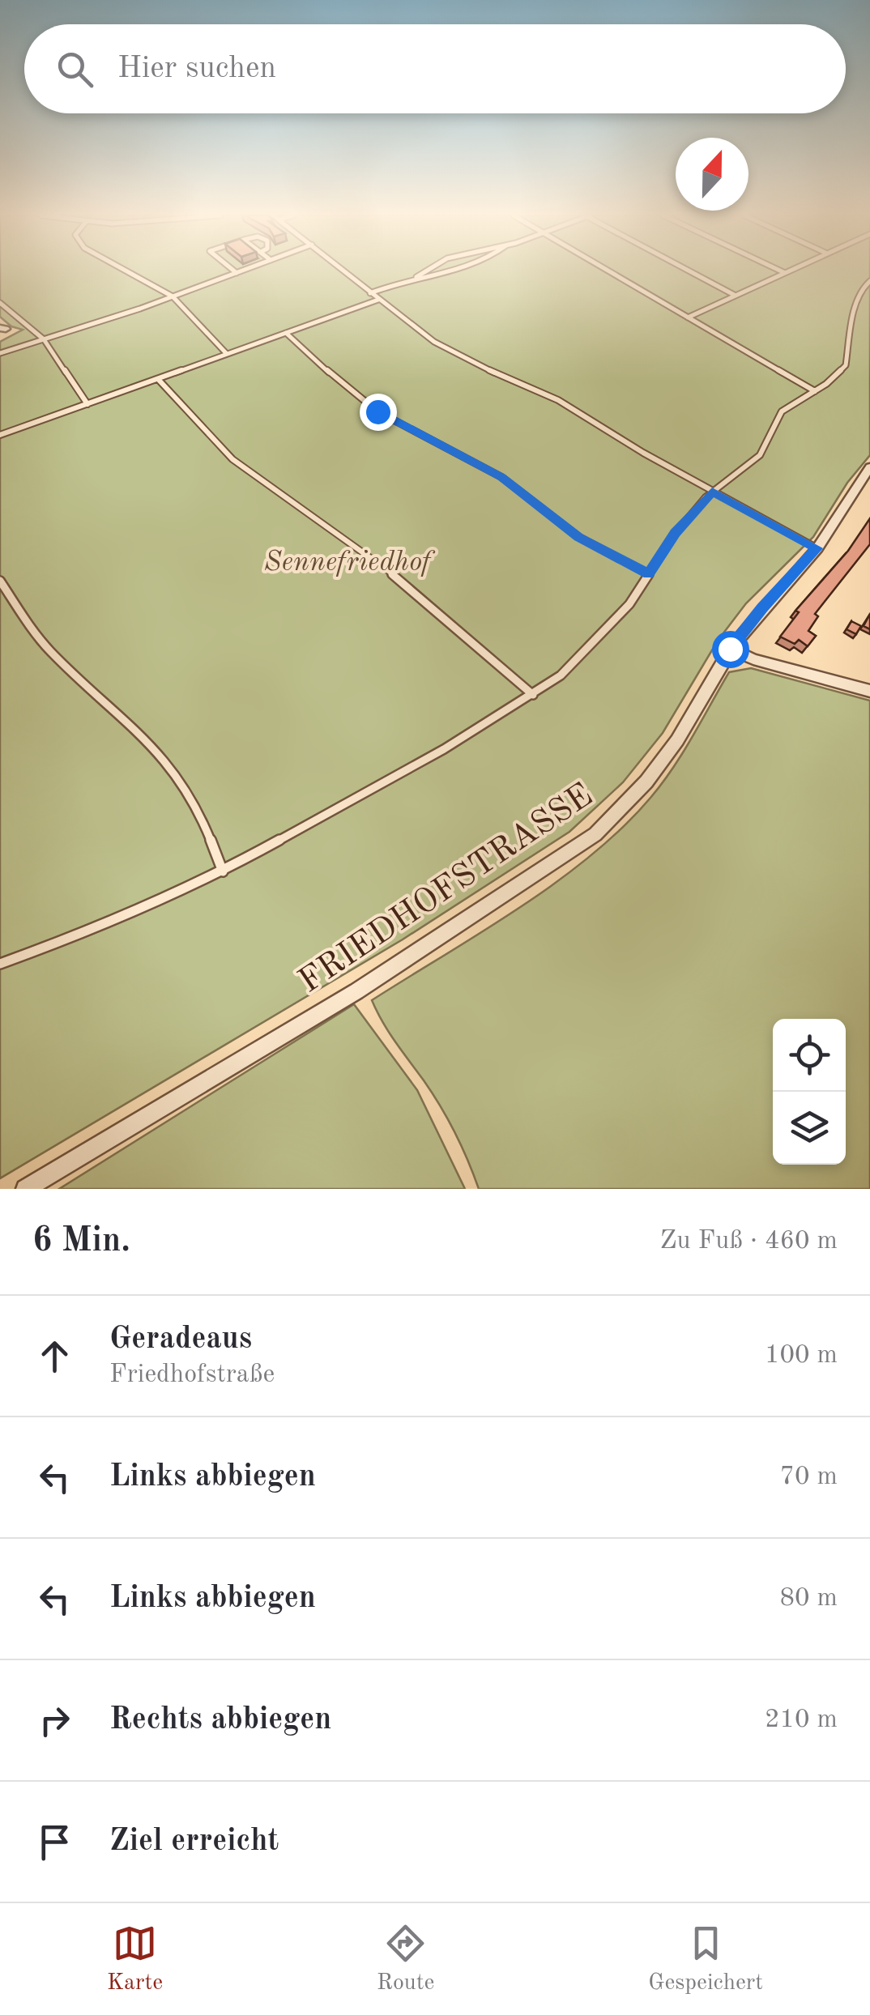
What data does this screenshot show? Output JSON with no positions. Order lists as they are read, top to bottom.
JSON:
{
  "streets": {
    "street": ["FRIEDHOFSTRASSE"]
  },
  "parks": ["Sennefriedhof"],
  "north": "top",
  "page": {
    "search": "Hier suchen",
    "heading": ["6 Min.", "Zu Fuß · 460 m"],
    "list": [
      ["Geradeaus", "Friedhofstraße", "100 m"],
      ["Links abbiegen", "70 m"],
      ["Links abbiegen", "80 m"],
      ["Rechts abbiegen", "210 m"],
      "Ziel erreicht"
    ],
    "nav": ["Karte", "Route", "Gespeichert"]
  }
}
